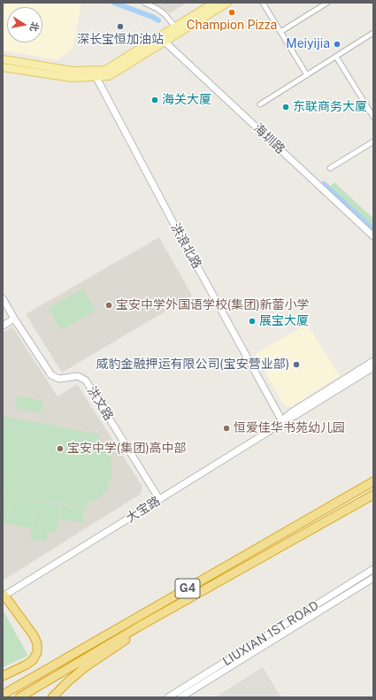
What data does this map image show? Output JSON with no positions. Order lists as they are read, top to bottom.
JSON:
{
  "streets": {
    "highway": ["G4"],
    "main road": [
      "海圳路",
      "洪浪北路",
      "洪文路",
      "大宝路",
      "LIUXIAN 1ST ROAD"
    ]
  },
  "crossings": [
    ["洪浪北路", "大宝路"],
    ["洪文路", "大宝路"]
  ],
  "places": [
    "Champion Pizza",
    "深长宝恒加油站",
    "Meiyijia",
    "海关大厦",
    "东联商务大厦",
    "宝安中学外国语学校(集团)新蕾小学",
    "展宝大厦",
    "威豹金融押运有限公司(宝安营业部)",
    "恒爱佳华书苑幼儿园",
    "宝安中学(集团)高中部"
  ],
  "north": "right"
}
